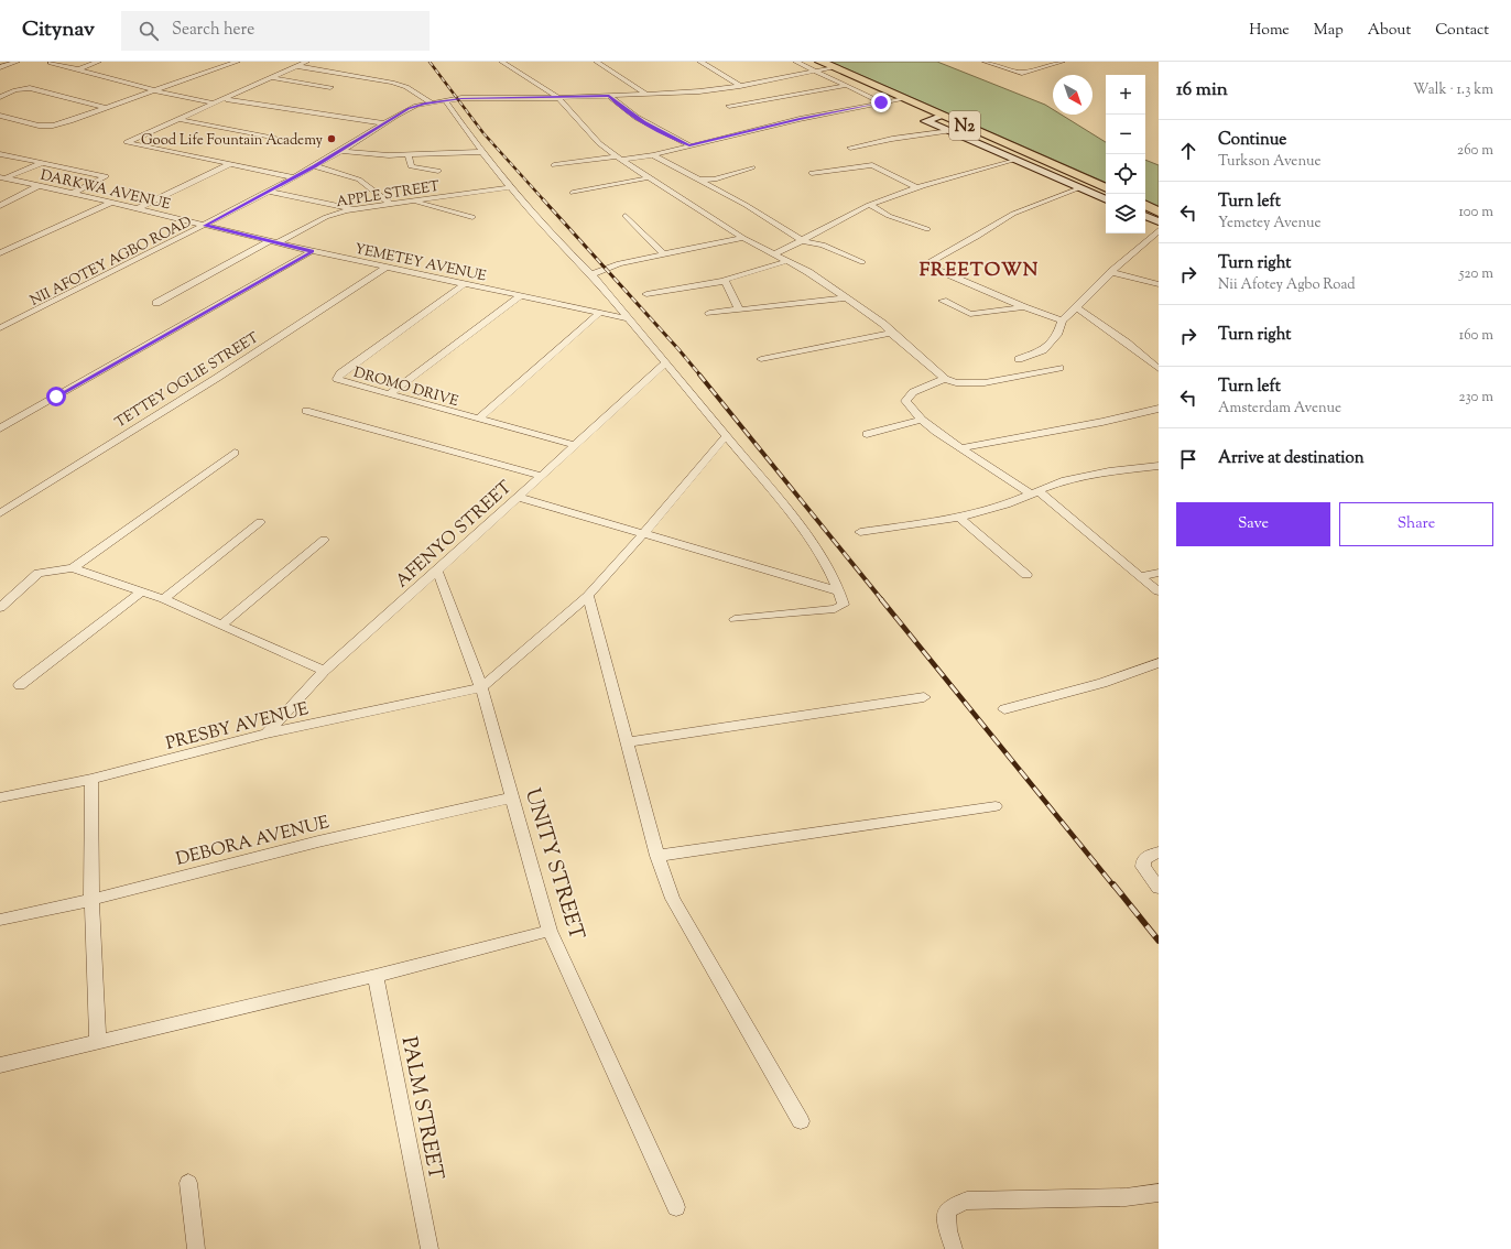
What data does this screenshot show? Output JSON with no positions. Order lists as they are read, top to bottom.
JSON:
{
  "streets": {
    "highway": ["N2"],
    "street": [
      "DARKWA AVENUE",
      "APPLE STREET",
      "NII AFOTEY AGBO ROAD",
      "YEMETEY AVENUE",
      "TETTEY OGLIE STREET",
      "DROMO DRIVE",
      "AFENYO STREET",
      "PRESBY AVENUE",
      "DEBORA AVENUE",
      "UNITY STREET",
      "PALM STREET"
    ]
  },
  "crossings": [
    ["N2", "NII AFOTEY AGBO ROAD"],
    ["DARKWA AVENUE", "NII AFOTEY AGBO ROAD"],
    ["DARKWA AVENUE", "YEMETEY AVENUE"],
    ["APPLE STREET", "YEMETEY AVENUE"],
    ["NII AFOTEY AGBO ROAD", "YEMETEY AVENUE"],
    ["YEMETEY AVENUE", "TETTEY OGLIE STREET"],
    ["YEMETEY AVENUE", "DROMO DRIVE"],
    ["DROMO DRIVE", "AFENYO STREET"],
    ["AFENYO STREET", "PRESBY AVENUE"],
    ["AFENYO STREET", "UNITY STREET"],
    ["PRESBY AVENUE", "UNITY STREET"],
    ["DEBORA AVENUE", "UNITY STREET"]
  ],
  "districts": ["FREETOWN"],
  "places": ["Good Life Fountain Academy"],
  "north": "bottom right",
  "page": {
    "header": "Citynav",
    "search": "Search here",
    "nav": [
      "Home",
      "Map",
      "About",
      "Contact"
    ],
    "heading": ["16 min", "Walk · 1.3 km"],
    "map_buttons": ["+", "−"],
    "list": [
      ["Continue", "Turkson Avenue", "260 m"],
      ["Turn left", "Yemetey Avenue", "100 m"],
      ["Turn right", "Nii Afotey Agbo Road", "520 m"],
      ["Turn right", "160 m"],
      ["Turn left", "Amsterdam Avenue", "230 m"],
      "Arrive at destination"
    ],
    "buttons": ["Save", "Share"]
  }
}
